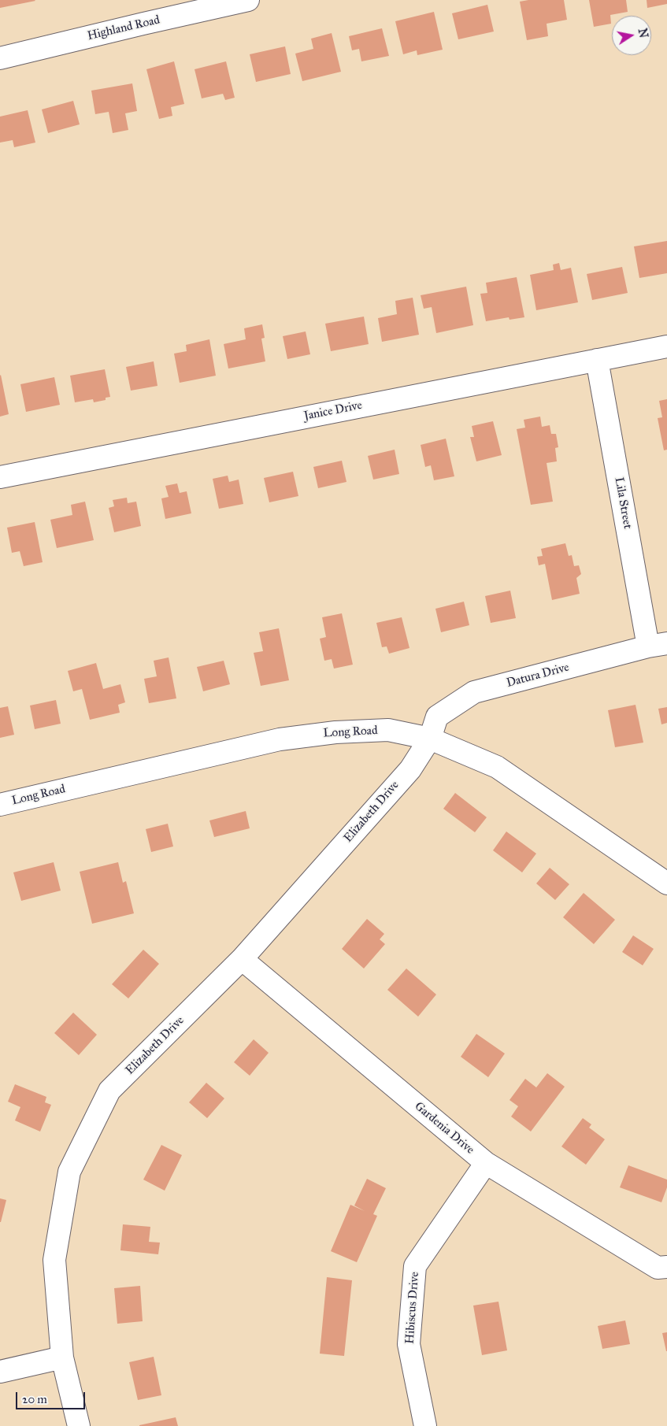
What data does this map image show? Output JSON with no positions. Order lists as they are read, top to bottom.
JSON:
{
  "streets": {
    "street": [
      "Highland Road",
      "Janice Drive",
      "Lila Street",
      "Datura Drive",
      "Long Road",
      "Elizabeth Drive",
      "Gardenia Drive",
      "Hibiscus Drive"
    ]
  },
  "crossings": [
    ["Janice Drive", "Lila Street"],
    ["Lila Street", "Datura Drive"],
    ["Datura Drive", "Long Road"],
    ["Datura Drive", "Elizabeth Drive"],
    ["Long Road", "Elizabeth Drive"],
    ["Elizabeth Drive", "Gardenia Drive"],
    ["Gardenia Drive", "Hibiscus Drive"]
  ],
  "scale_bar": "20 m",
  "north": "right"
}
